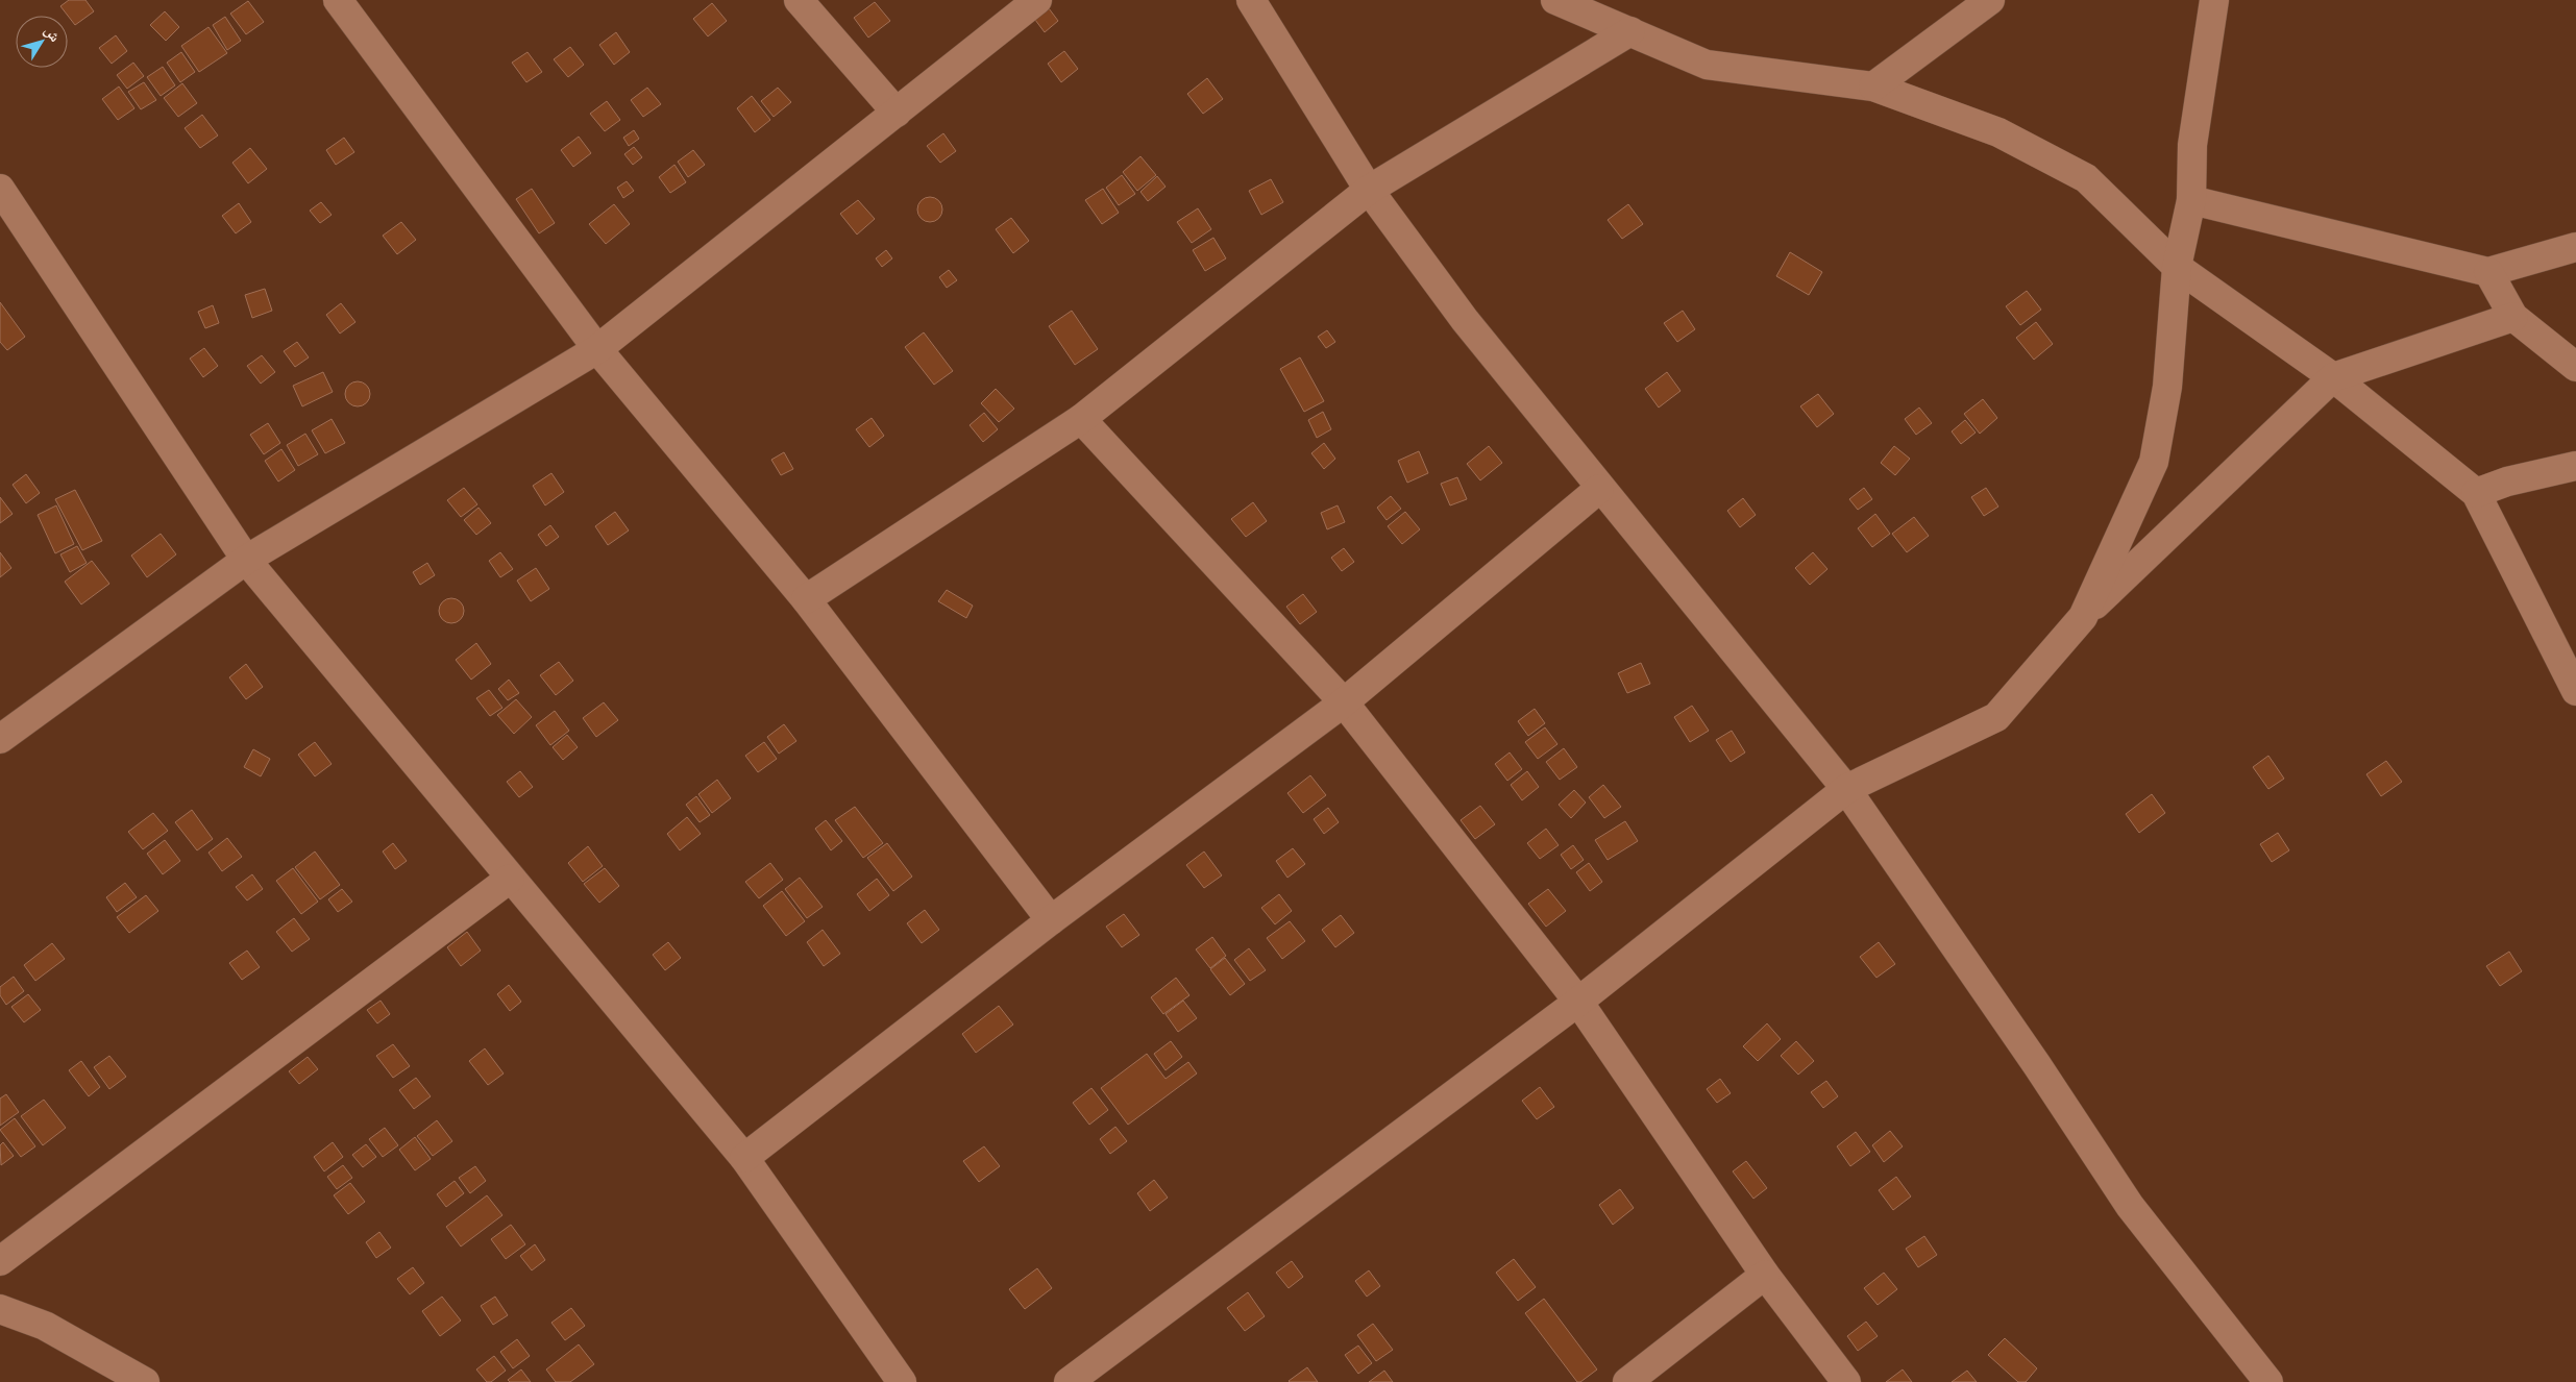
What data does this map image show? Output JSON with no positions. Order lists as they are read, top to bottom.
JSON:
{
  "north": "top right"
}
